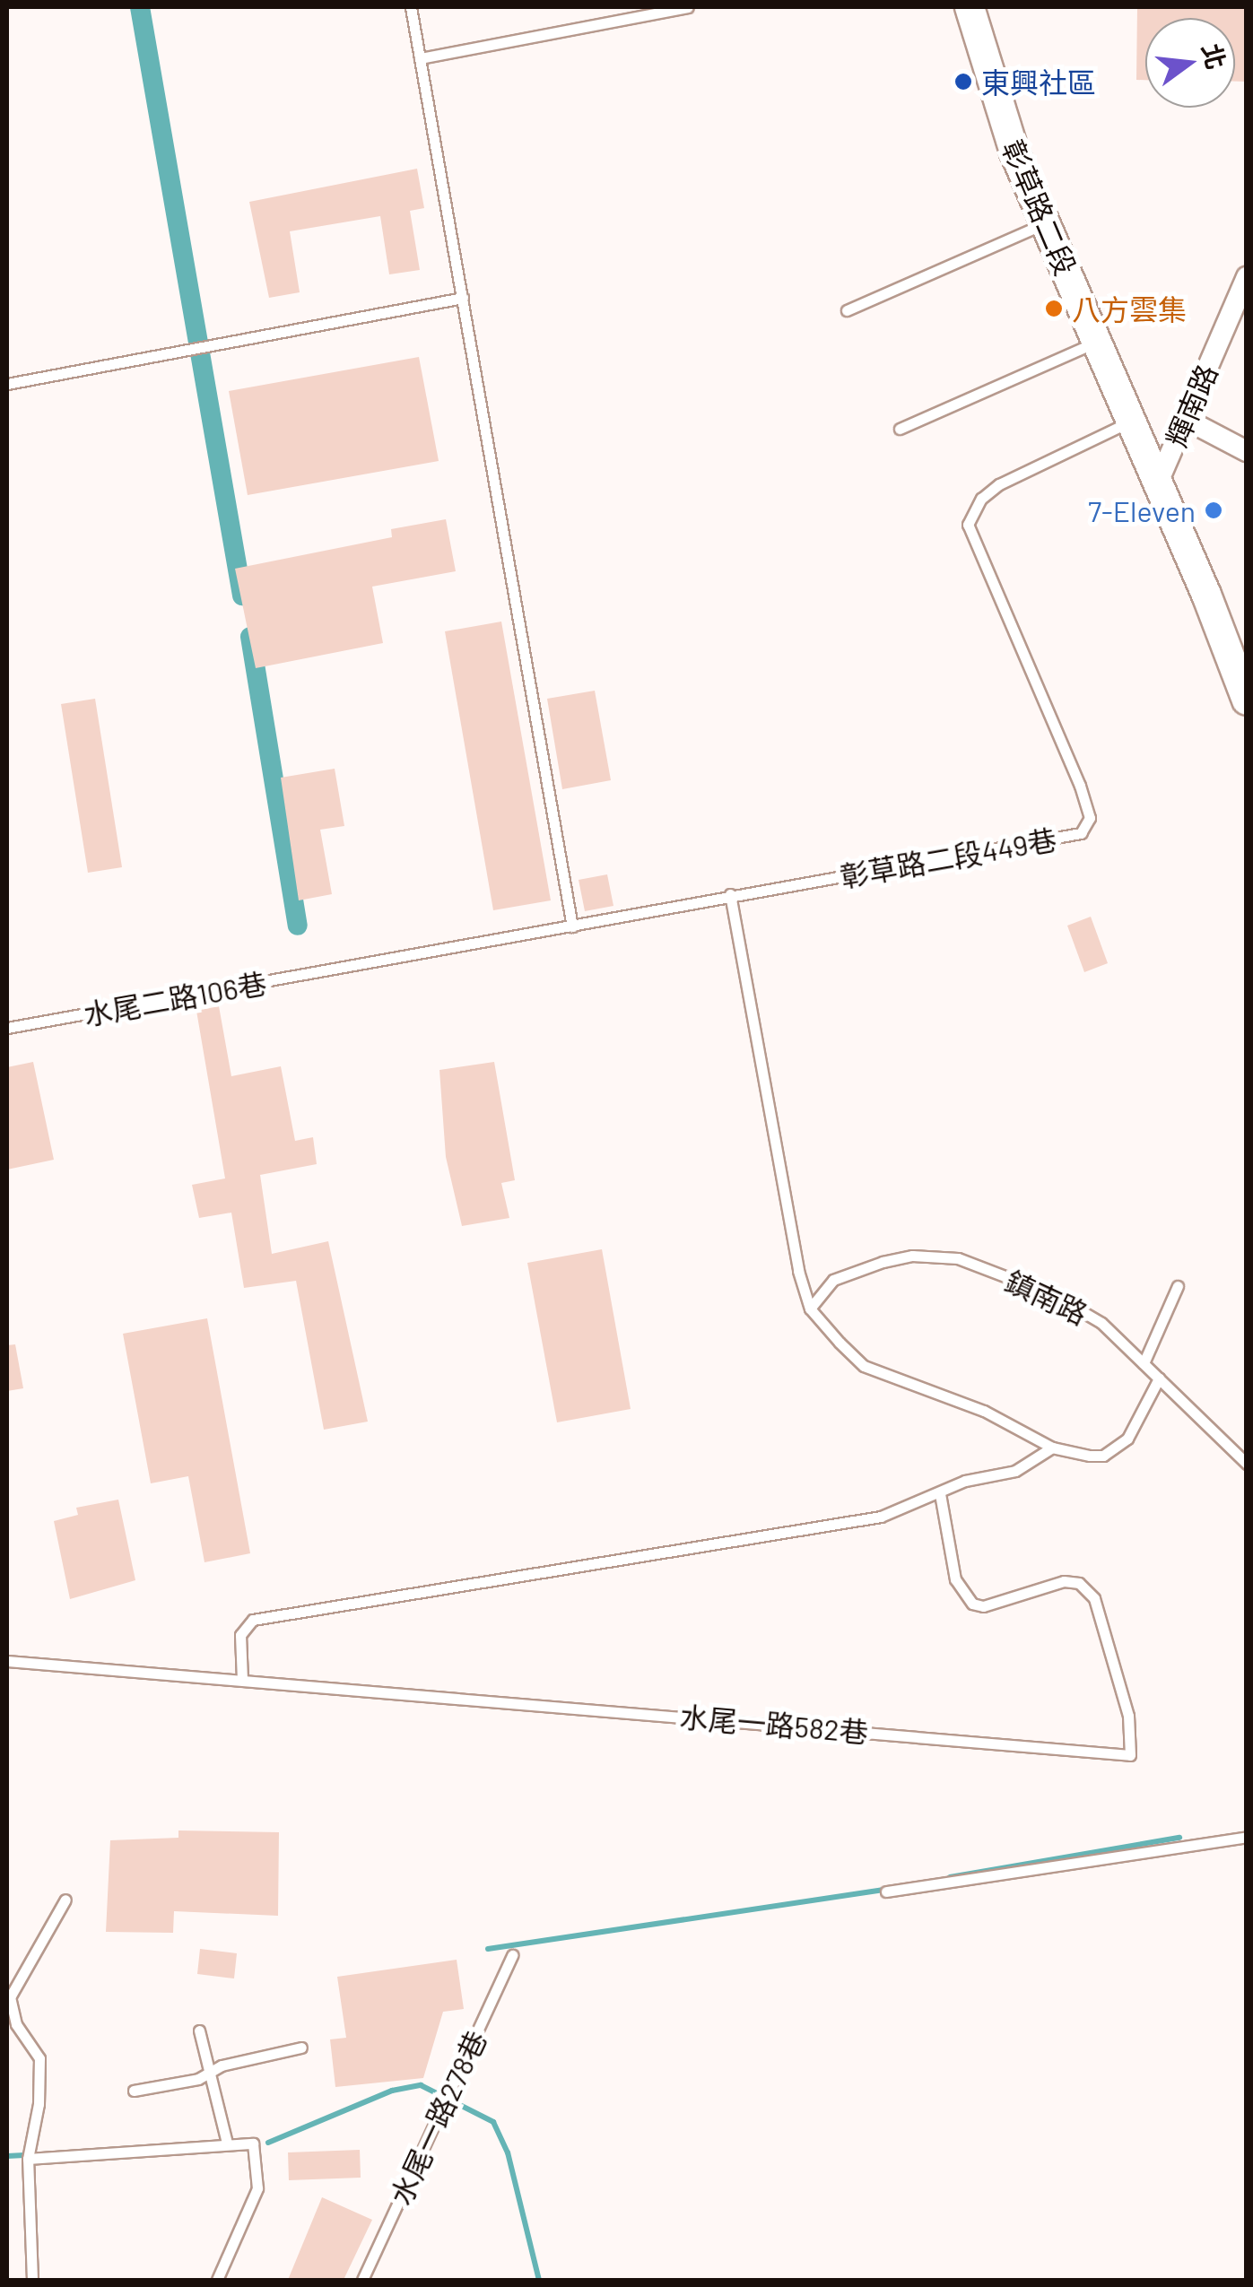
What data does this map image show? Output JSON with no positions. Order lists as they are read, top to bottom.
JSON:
{
  "streets": {
    "street": ["彰草路二段", "輝南路"],
    "lane": [
      "彰草路二段449巷",
      "水尾二路106巷",
      "鎮南路",
      "水尾一路582巷",
      "水尾一路278巷"
    ]
  },
  "crossings": [
    ["彰草路二段", "輝南路"],
    ["彰草路二段", "彰草路二段449巷"],
    ["彰草路二段449巷", "水尾二路106巷"]
  ],
  "places": ["東興社區", "八方雲集", "7-Eleven"],
  "north": "right"
}
